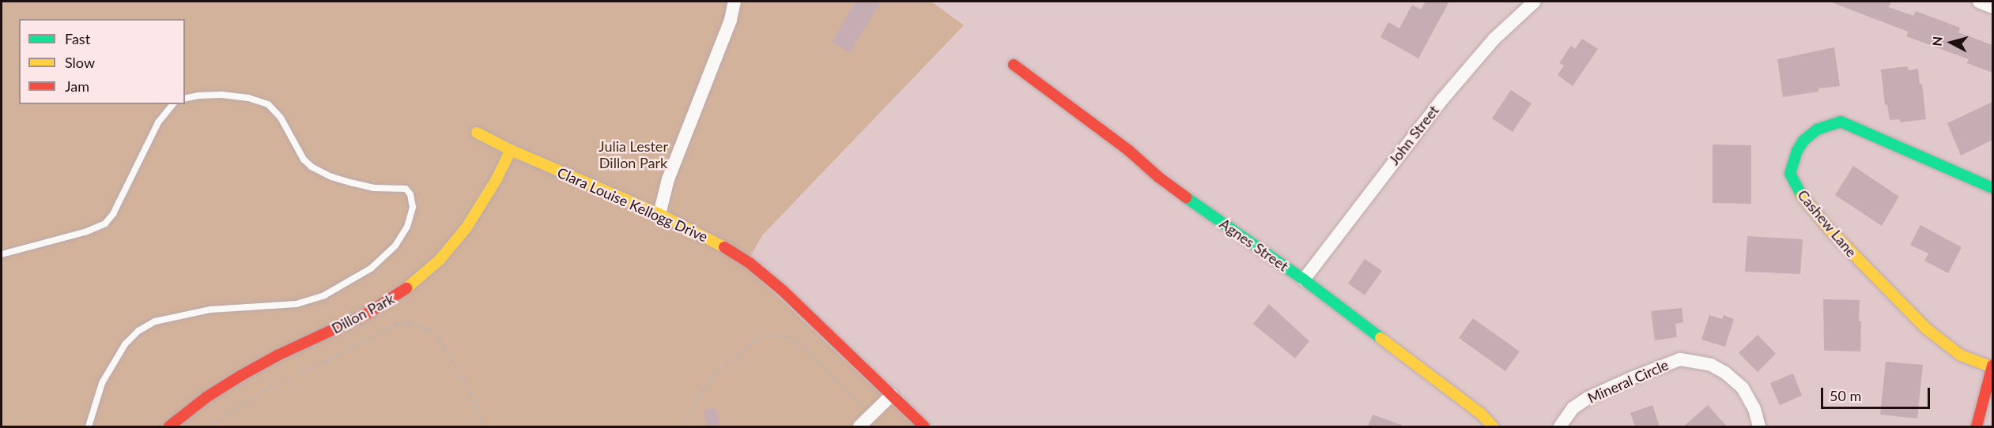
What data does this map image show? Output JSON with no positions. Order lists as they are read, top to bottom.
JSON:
{
  "streets": {
    "street": [
      "John Street",
      "Clara Louise Kellogg Drive",
      "Cashew Lane",
      "Agnes Street",
      "Dillon Park",
      "Mineral Circle"
    ]
  },
  "crossings": [
    ["John Street", "Agnes Street"],
    ["Clara Louise Kellogg Drive", "Dillon Park"]
  ],
  "parks": ["Julia Lester Dillon Park"],
  "legend": ["Fast", "Slow", "Jam"],
  "scale_bar": "50 m",
  "north": "left"
}
